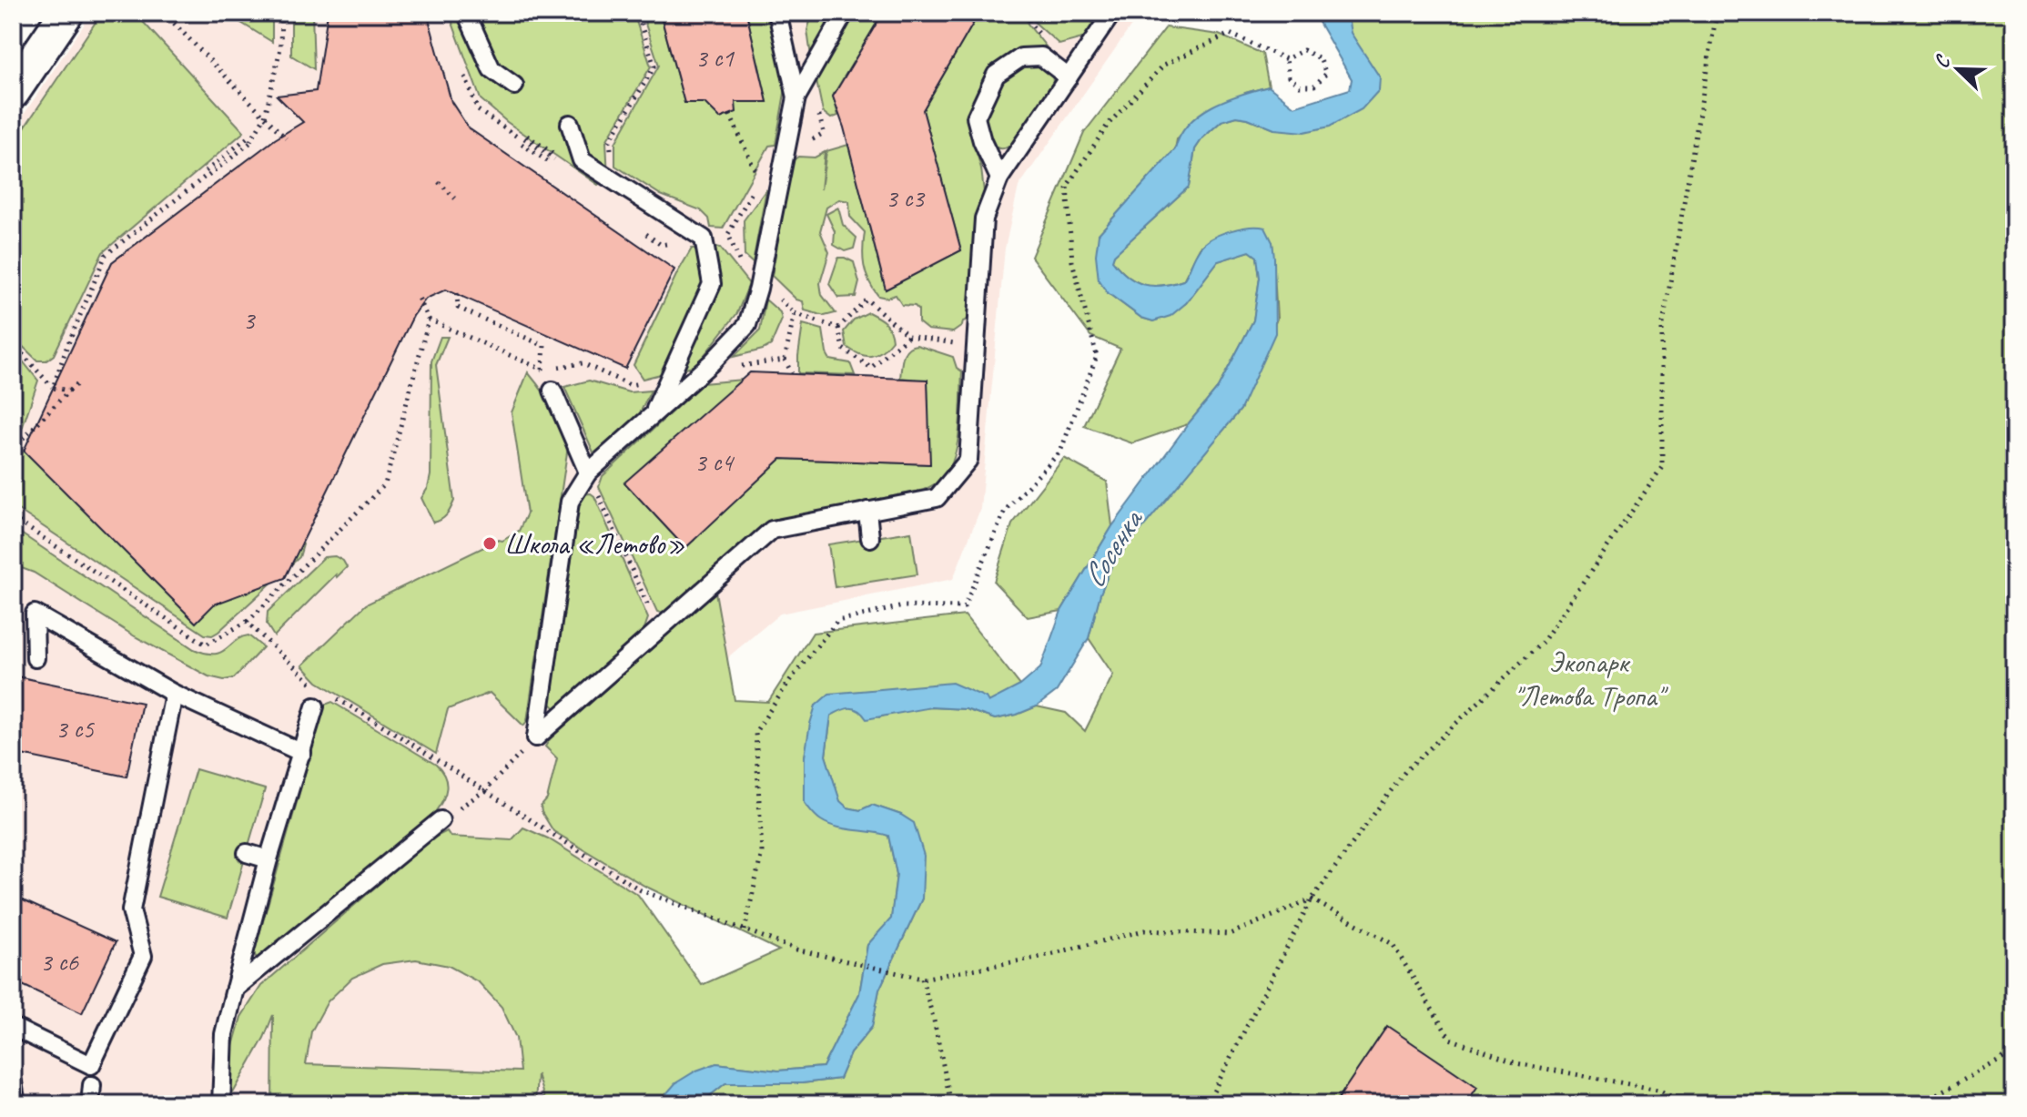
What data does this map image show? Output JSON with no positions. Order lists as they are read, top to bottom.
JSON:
{
  "water": ["Сосенка"],
  "parks": ["Экопарк \"Летова Тропа\""],
  "places": ["Школа «Летово»"],
  "house_numbers": [
    "3 с1",
    "3 с3",
    "3",
    "3 с4",
    "3 с5",
    "3 с6"
  ],
  "north": "top left"
}
